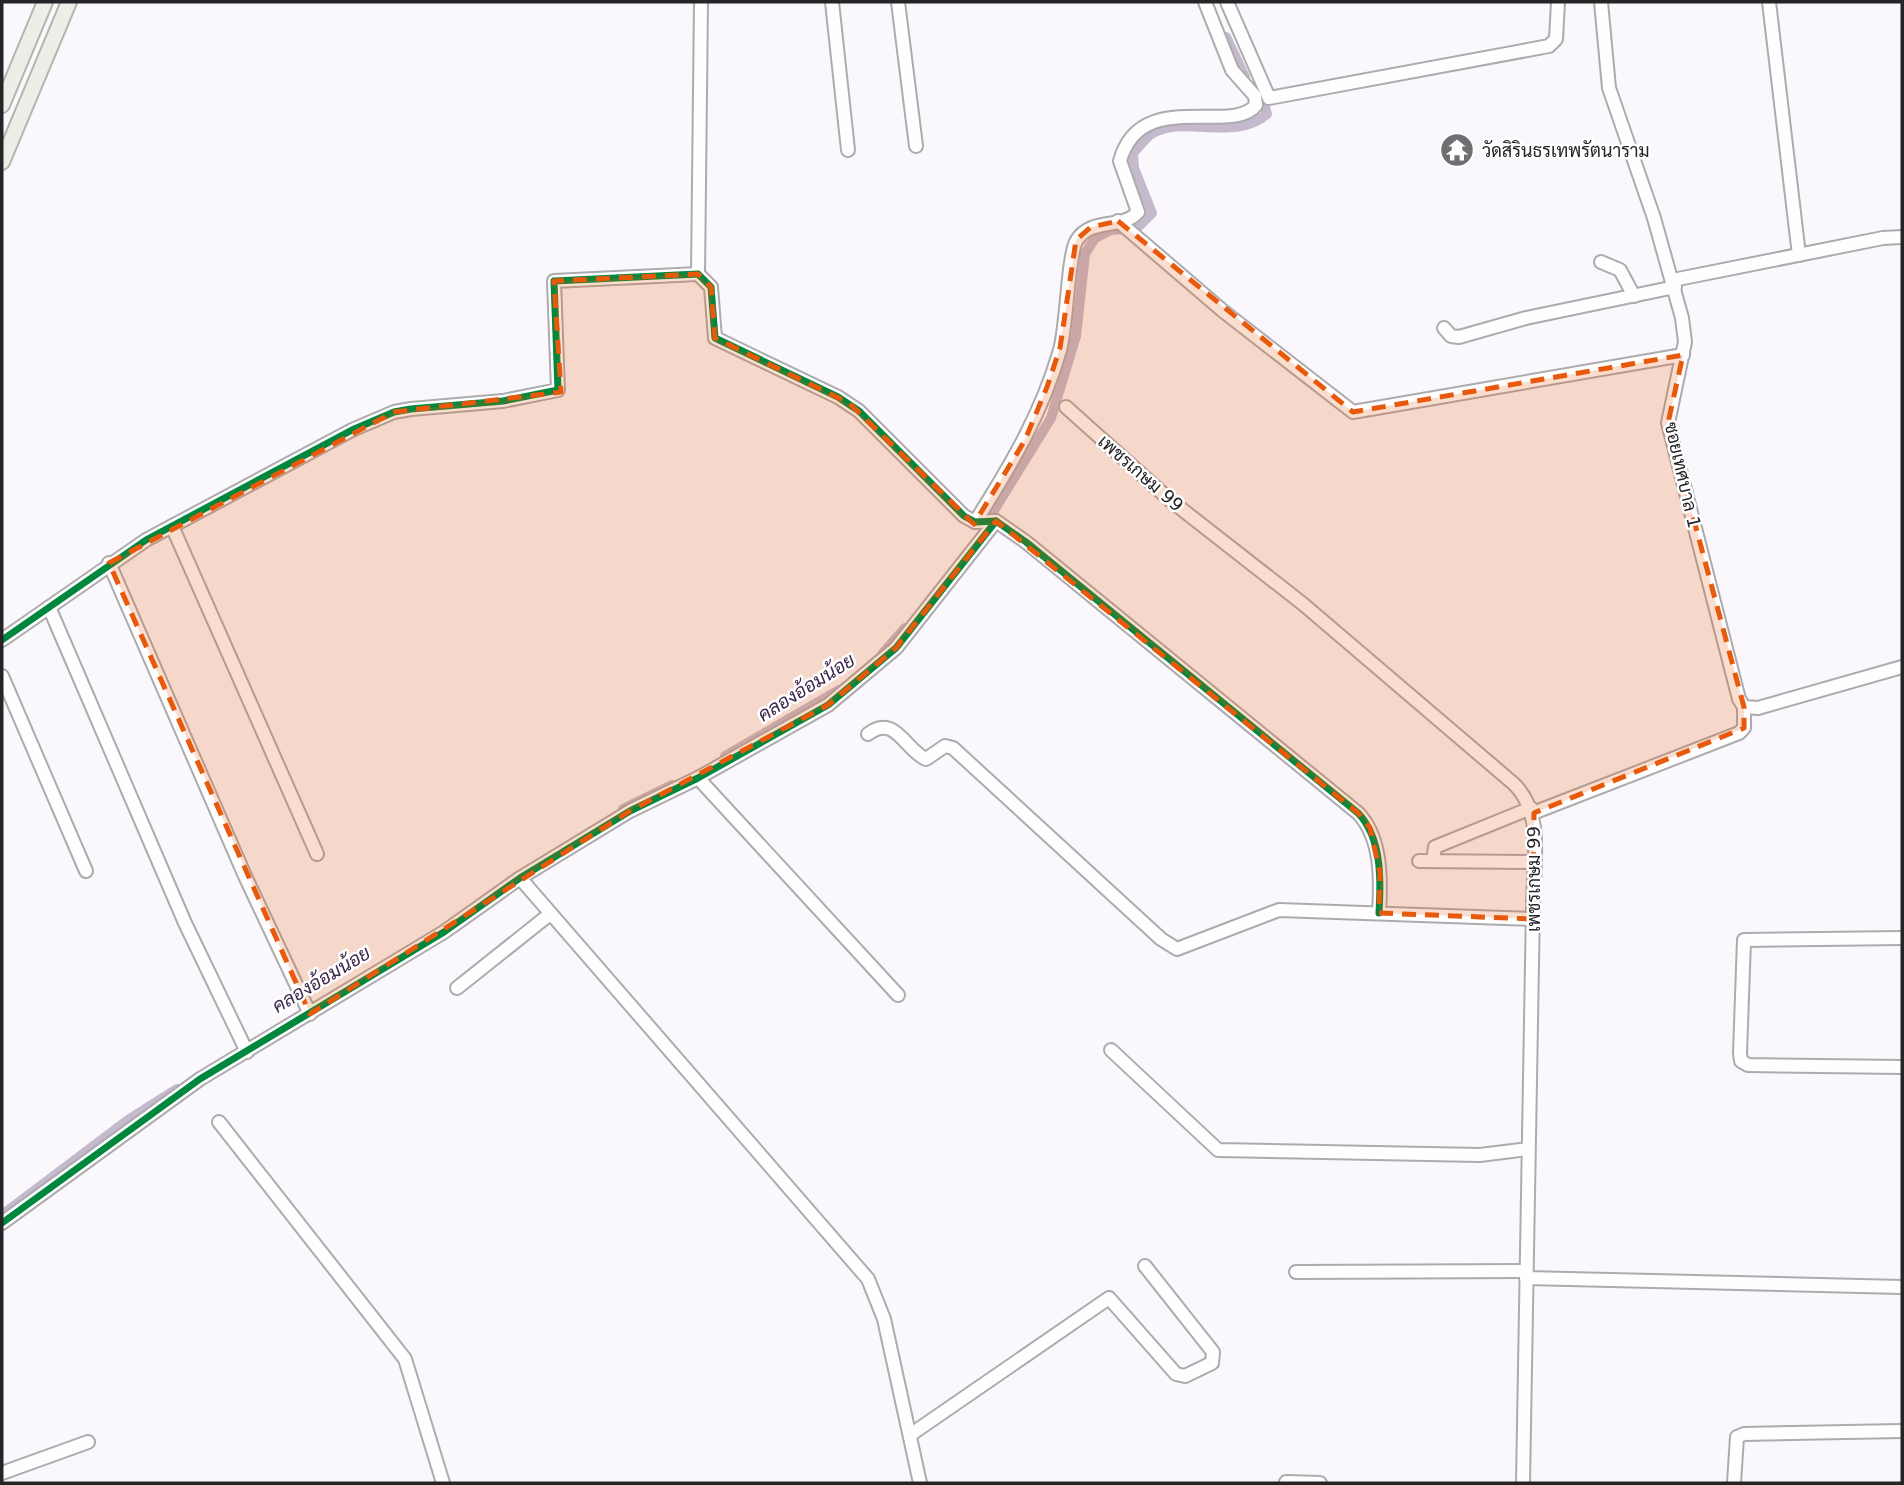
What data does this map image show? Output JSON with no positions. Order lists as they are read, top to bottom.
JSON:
{
  "streets": {
    "street": ["เพชรเกษม 99", "ซอยเทศบาล 1"]
  },
  "water": ["คลองอ้อมน้อย"],
  "places": {
    "temple": ["วัดสิรินธรเทพรัตนาราม"]
  }
}
